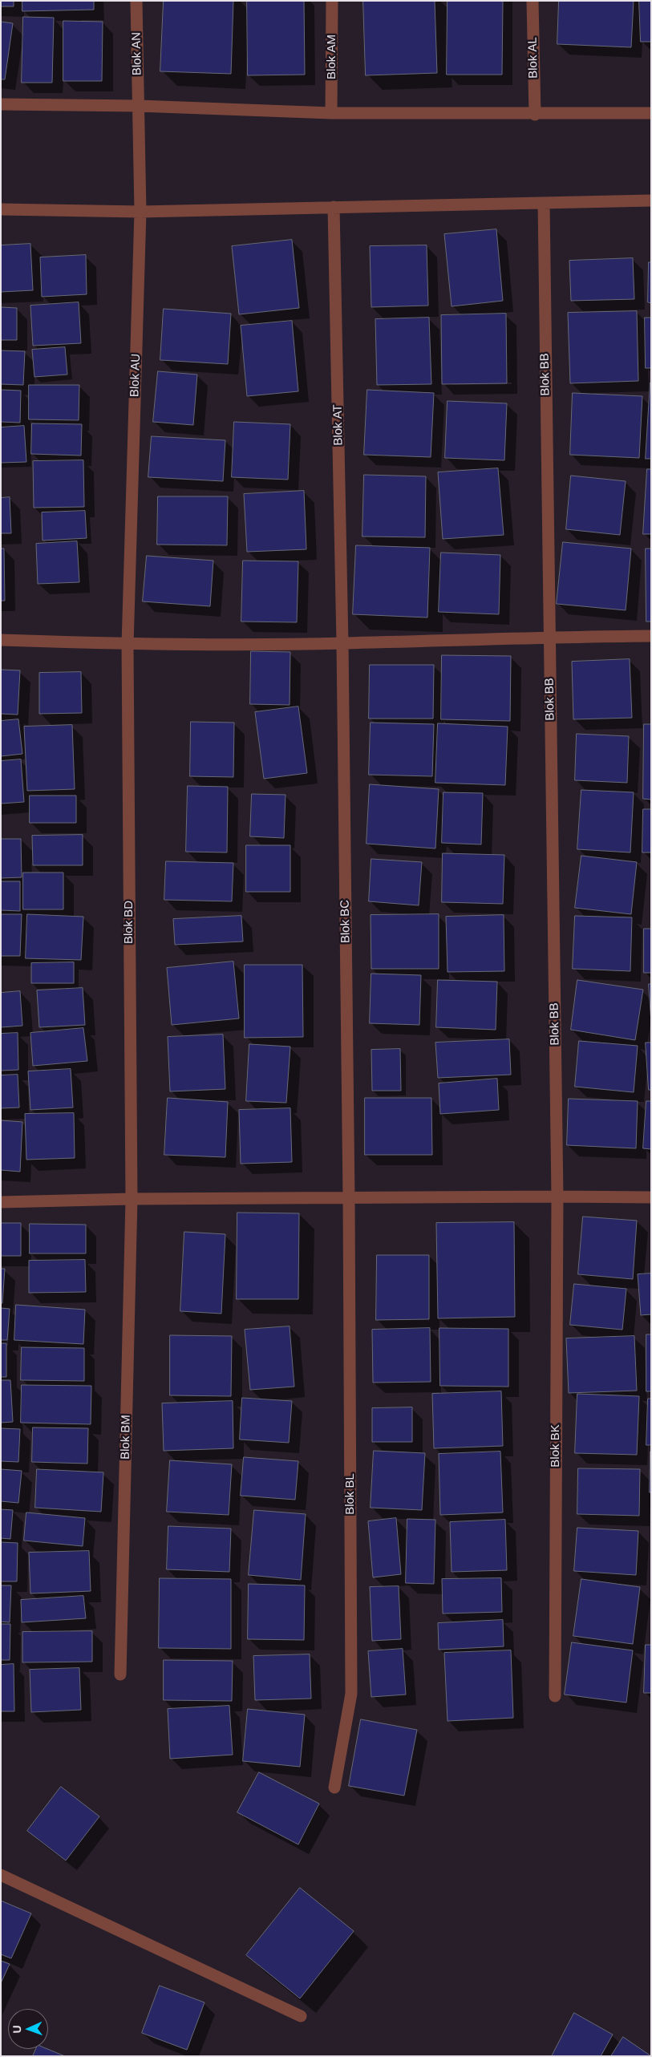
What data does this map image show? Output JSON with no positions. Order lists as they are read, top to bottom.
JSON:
{
  "streets": {
    "street": [
      "Blok AN",
      "Blok AM",
      "Blok AL",
      "Blok BB",
      "Blok AU",
      "Blok AT",
      "Blok BC",
      "Blok BD",
      "Blok BM",
      "Blok BK",
      "Blok BL"
    ]
  },
  "crossings": [
    ["Blok AN", "Blok AU"],
    ["Blok BB", "Blok BK"],
    ["Blok AU", "Blok BD"],
    ["Blok AT", "Blok BC"],
    ["Blok BC", "Blok BL"],
    ["Blok BD", "Blok BM"]
  ],
  "north": "left"
}
